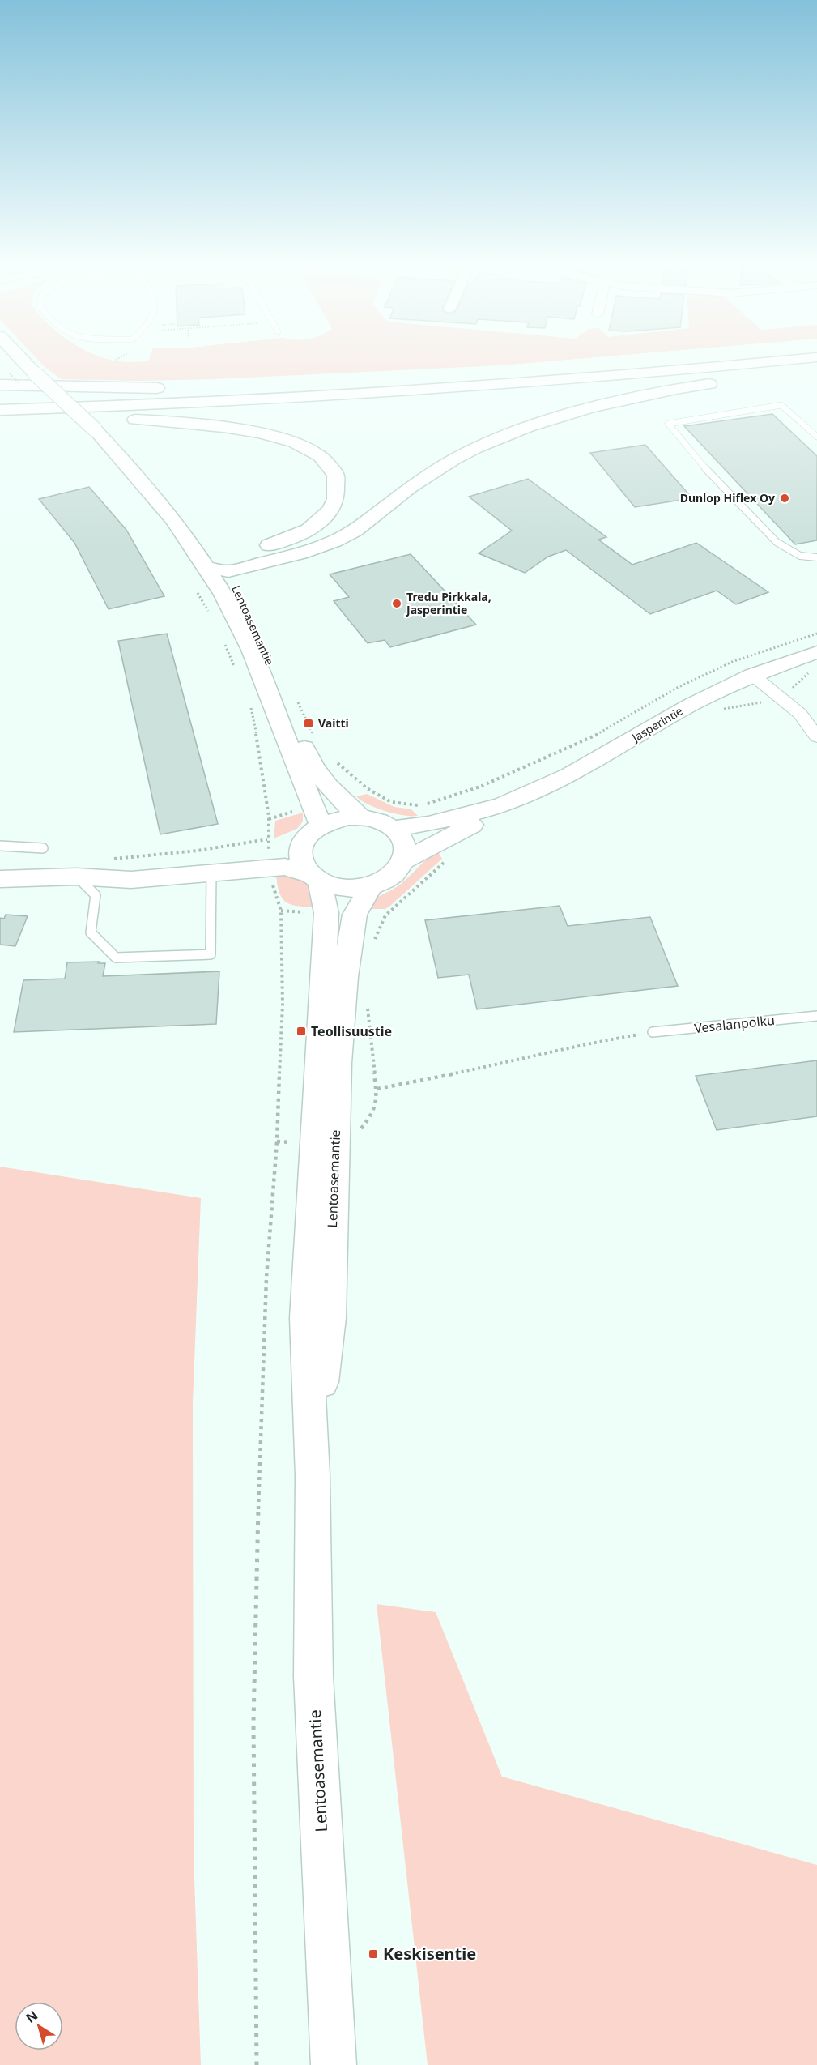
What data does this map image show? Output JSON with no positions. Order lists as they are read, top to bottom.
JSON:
{
  "streets": {
    "main road": ["Lentoasemantie", "Jasperintie"],
    "lane": ["Vesalanpolku"]
  },
  "crossings": [
    ["Lentoasemantie", "Jasperintie"]
  ],
  "places": {
    "other": ["Dunlop Hiflex Oy", "Tredu Pirkkala, Jasperintie"],
    "transit": ["Vaitti", "Teollisuustie", "Keskisentie"]
  },
  "north": "top left"
}
